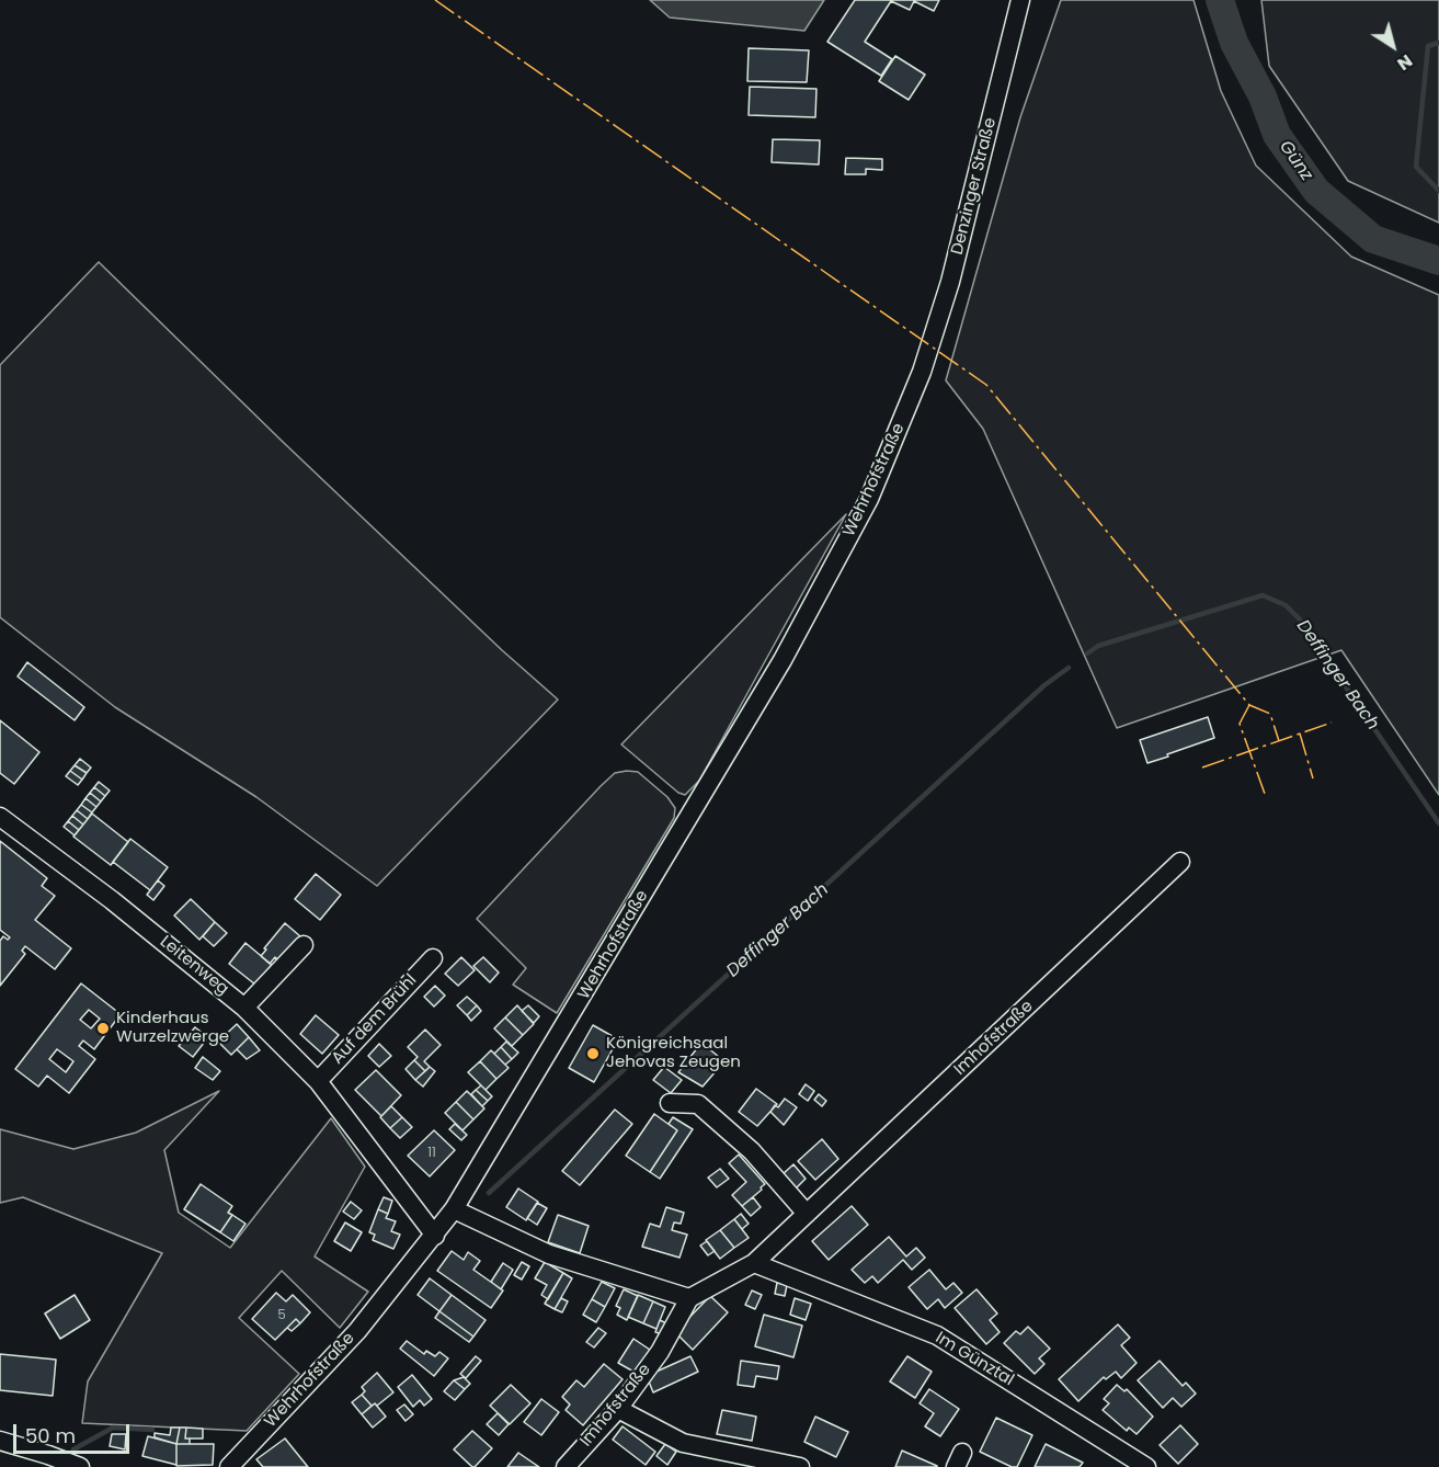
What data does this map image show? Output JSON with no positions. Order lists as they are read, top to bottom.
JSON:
{
  "streets": {
    "street": [
      "Denzinger Straße",
      "Wehrhofstraße",
      "Leitenweg",
      "Auf dem Brühl",
      "Imhofstraße",
      "Im Günztal"
    ]
  },
  "crossings": [
    ["Denzinger Straße", "Wehrhofstraße"],
    ["Wehrhofstraße", "Leitenweg"],
    ["Leitenweg", "Auf dem Brühl"],
    ["Imhofstraße", "Im Günztal"]
  ],
  "water": ["Günz", "Deffinger Bach"],
  "places": ["Kinderhaus Wurzelzwerge", "Königreichsaal Jehovas Zeugen"],
  "house_numbers": ["11", "5"],
  "scale_bar": "50 m",
  "north": "bottom right"
}
